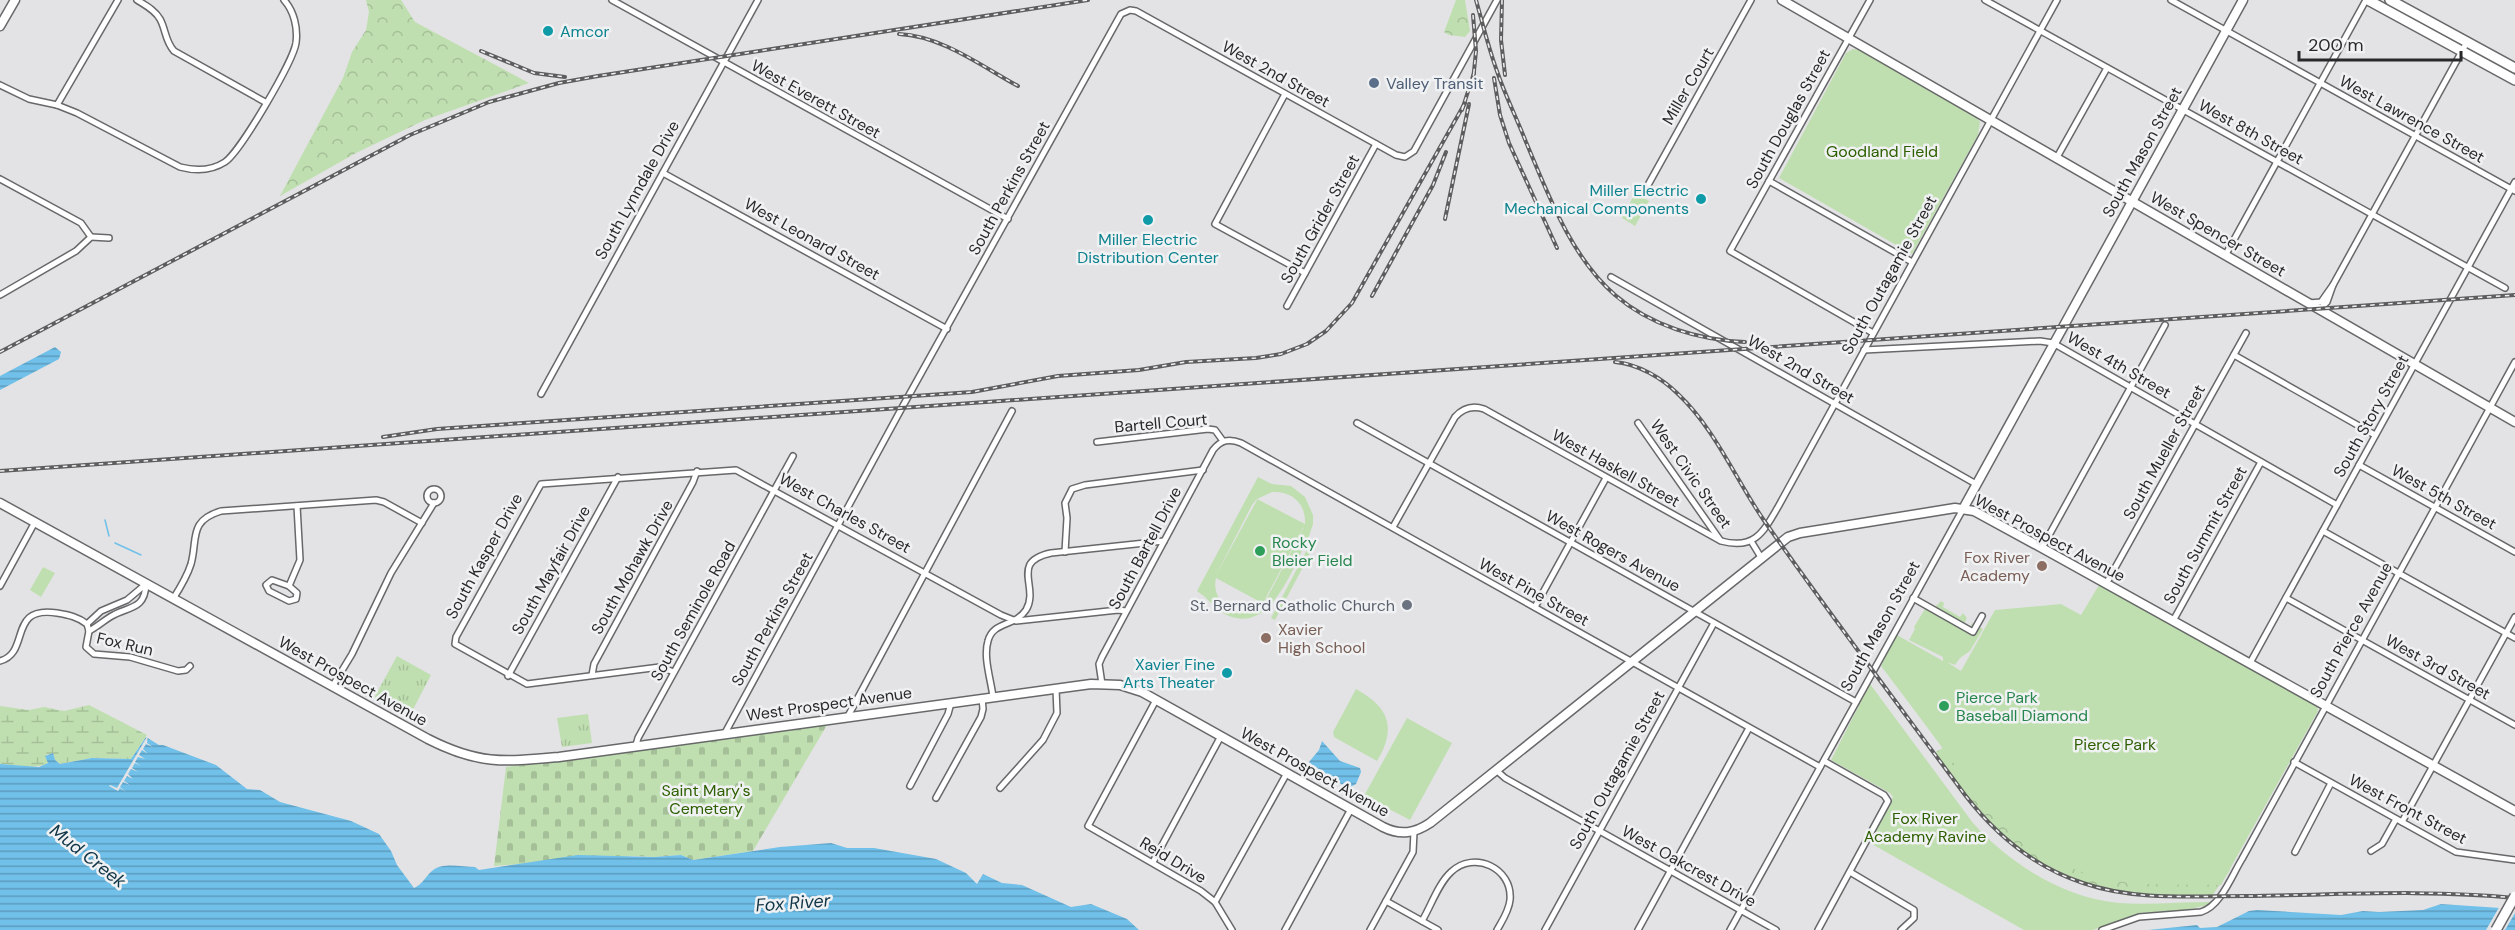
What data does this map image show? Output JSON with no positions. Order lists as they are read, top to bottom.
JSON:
{
  "streets": {
    "main road": ["South Mason Street", "West Spencer Street", "West Prospect Avenue"],
    "street": [
      "West 2nd Street",
      "Miller Court",
      "West Everett Street",
      "South Douglas Street",
      "West Lawrence Street",
      "West 8th Street",
      "South Perkins Street",
      "South Lynndale Drive",
      "South Grider Street",
      "West Leonard Street",
      "South Outagamie Street",
      "West 4th Street",
      "South Story Street",
      "Bartell Court",
      "South Mueller Street",
      "West Haskell Street",
      "West Civic Street",
      "West 5th Street",
      "West Charles Street",
      "South Summit Street",
      "South Bartell Drive",
      "West Rogers Avenue",
      "South Kasper Drive",
      "South Mohawk Drive",
      "South Mayfair Drive",
      "West Pine Street",
      "South Seminole Road",
      "South Pierce Avenue",
      "Fox Run",
      "West 3rd Street",
      "West Front Street",
      "Reid Drive",
      "West Oakcrest Drive"
    ]
  },
  "crossings": [
    ["West 2nd Street", "South Mason Street"],
    ["West 2nd Street", "South Perkins Street"],
    ["West 2nd Street", "South Grider Street"],
    ["West 2nd Street", "South Outagamie Street"],
    ["West Everett Street", "South Perkins Street"],
    ["West Everett Street", "South Lynndale Drive"],
    ["South Douglas Street", "West Spencer Street"],
    ["South Douglas Street", "South Outagamie Street"],
    ["West Lawrence Street", "South Mason Street"],
    ["West Lawrence Street", "South Story Street"],
    ["West 8th Street", "South Mason Street"],
    ["West 8th Street", "South Outagamie Street"],
    ["West 8th Street", "South Story Street"],
    ["South Mason Street", "West Spencer Street"],
    ["South Mason Street", "West 4th Street"],
    ["South Mason Street", "West Prospect Avenue"],
    ["South Mason Street", "West Rogers Avenue"],
    ["South Mason Street", "West Pine Street"],
    ["South Mason Street", "West Oakcrest Drive"],
    ["South Perkins Street", "West Leonard Street"],
    ["South Perkins Street", "West Charles Street"],
    ["South Perkins Street", "West Prospect Avenue"],
    ["South Lynndale Drive", "West Leonard Street"],
    ["West Spencer Street", "South Outagamie Street"],
    ["West Spencer Street", "South Story Street"],
    ["West Spencer Street", "South Pierce Avenue"],
    ["South Outagamie Street", "West 4th Street"],
    ["South Outagamie Street", "West Haskell Street"],
    ["South Outagamie Street", "West Rogers Avenue"],
    ["South Outagamie Street", "West Pine Street"],
    ["South Outagamie Street", "West Oakcrest Drive"],
    ["West 4th Street", "South Story Street"],
    ["West 4th Street", "South Mueller Street"],
    ["West 4th Street", "South Summit Street"],
    ["South Story Street", "West 5th Street"],
    ["South Story Street", "West Prospect Avenue"],
    ["South Story Street", "West 3rd Street"],
    ["Bartell Court", "South Bartell Drive"],
    ["Bartell Court", "West Pine Street"],
    ["South Mueller Street", "West Prospect Avenue"],
    ["West Haskell Street", "West Civic Street"],
    ["West Haskell Street", "West Rogers Avenue"],
    ["West 5th Street", "South Pierce Avenue"],
    ["West Charles Street", "South Kasper Drive"],
    ["West Charles Street", "South Mohawk Drive"],
    ["West Charles Street", "South Mayfair Drive"],
    ["West Charles Street", "South Seminole Road"],
    ["South Summit Street", "West Prospect Avenue"],
    ["West Prospect Avenue", "South Bartell Drive"],
    ["West Prospect Avenue", "West Rogers Avenue"],
    ["West Prospect Avenue", "West Pine Street"],
    ["West Prospect Avenue", "South Seminole Road"],
    ["West Prospect Avenue", "South Pierce Avenue"],
    ["West Prospect Avenue", "Reid Drive"],
    ["West Prospect Avenue", "West Oakcrest Drive"],
    ["South Bartell Drive", "West Pine Street"],
    ["South Kasper Drive", "South Mayfair Drive"],
    ["South Pierce Avenue", "West 3rd Street"],
    ["South Pierce Avenue", "West Front Street"]
  ],
  "water": ["Mud Creek", "Fox River"],
  "parks": [
    "Goodland Field",
    "Pierce Park",
    "Saint Mary's Cemetery",
    "Fox River Academy Ravine"
  ],
  "places": [
    "Amcor",
    "Valley Transit",
    "Miller Electric Mechanical Components",
    "Miller Electric Distribution Center",
    "Rocky Bleier Field",
    "Fox River Academy",
    "St. Bernard Catholic Church",
    "Xavier High School",
    "Xavier Fine Arts Theater",
    "Pierce Park Baseball Diamond"
  ],
  "scale_bar": "200 m"
}
